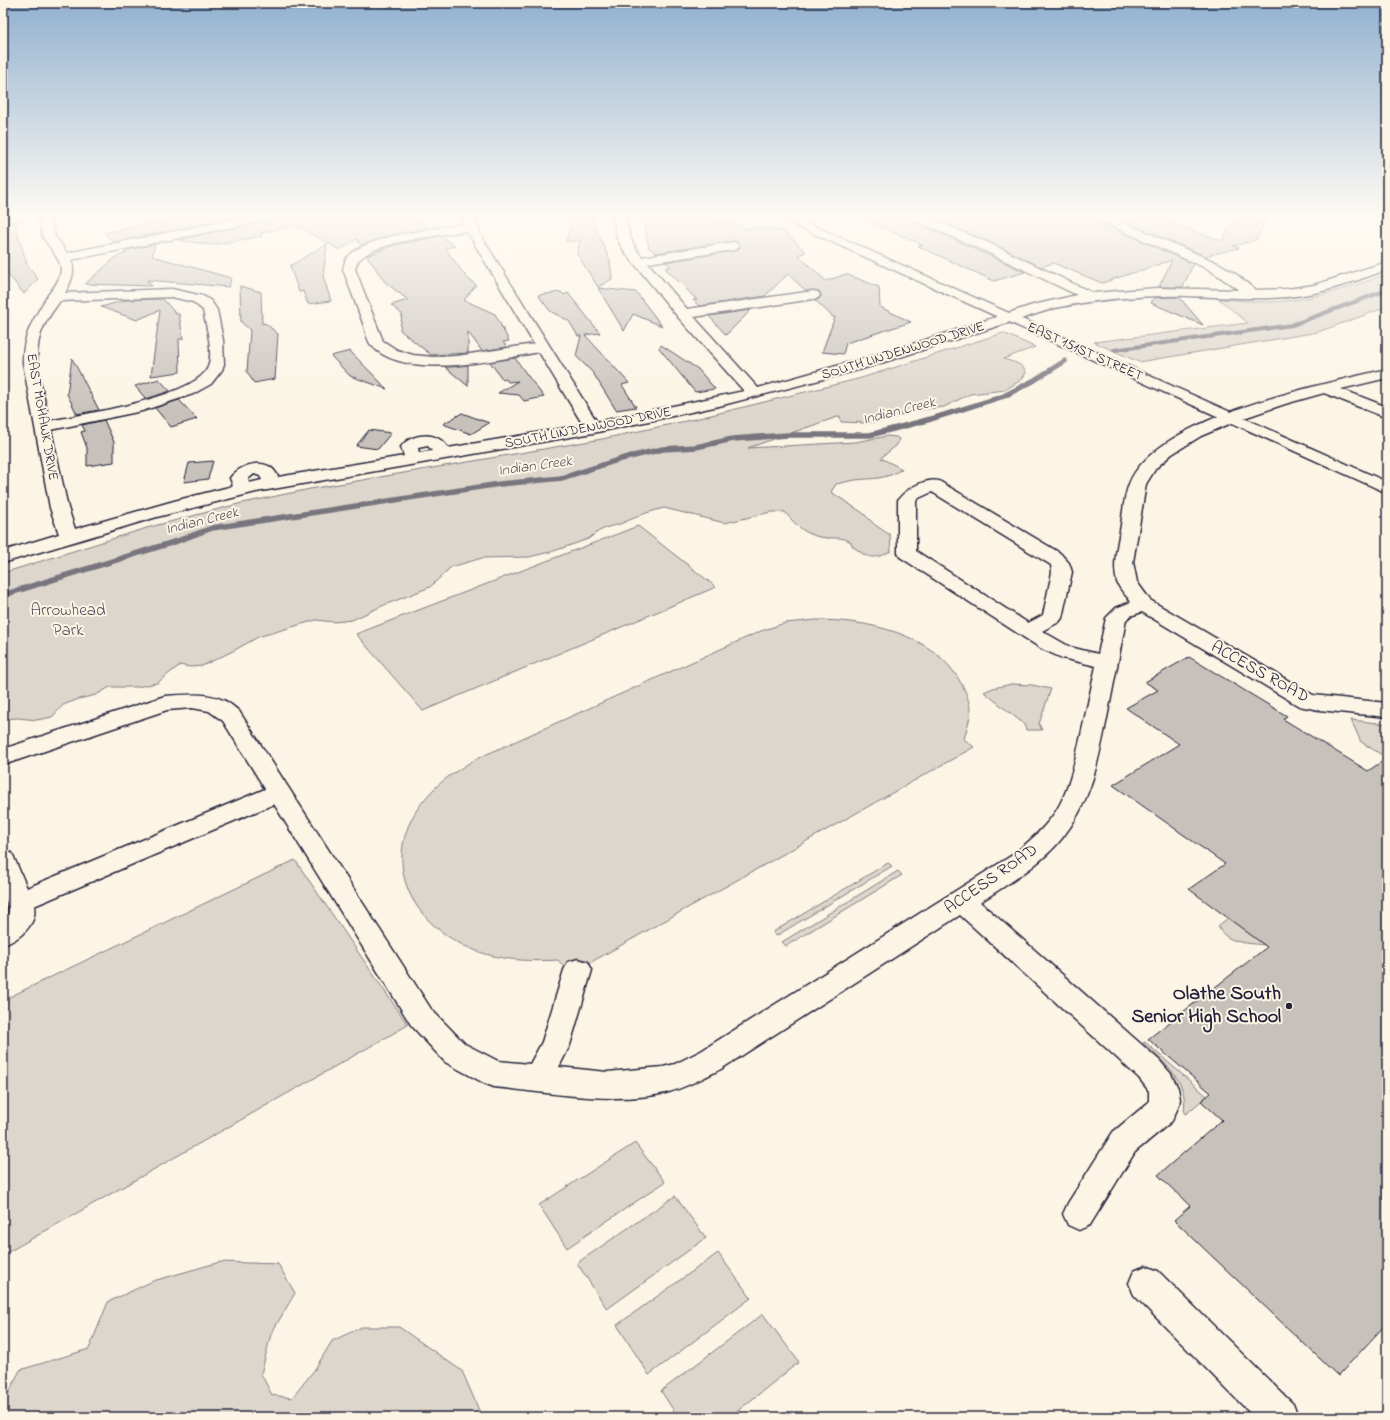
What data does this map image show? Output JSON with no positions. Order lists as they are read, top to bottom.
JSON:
{
  "streets": {
    "street": [
      "SOUTH LINDENWOOD DRIVE",
      "EAST 151ST STREET",
      "EAST MOHAWK DRIVE",
      "ACCESS ROAD"
    ]
  },
  "crossings": [
    ["SOUTH LINDENWOOD DRIVE", "EAST 151ST STREET"],
    ["SOUTH LINDENWOOD DRIVE", "EAST MOHAWK DRIVE"],
    ["EAST 151ST STREET", "ACCESS ROAD"]
  ],
  "water": ["Indian Creek"],
  "parks": ["Arrowhead Park"],
  "places": ["Olathe South Senior High School"]
}
